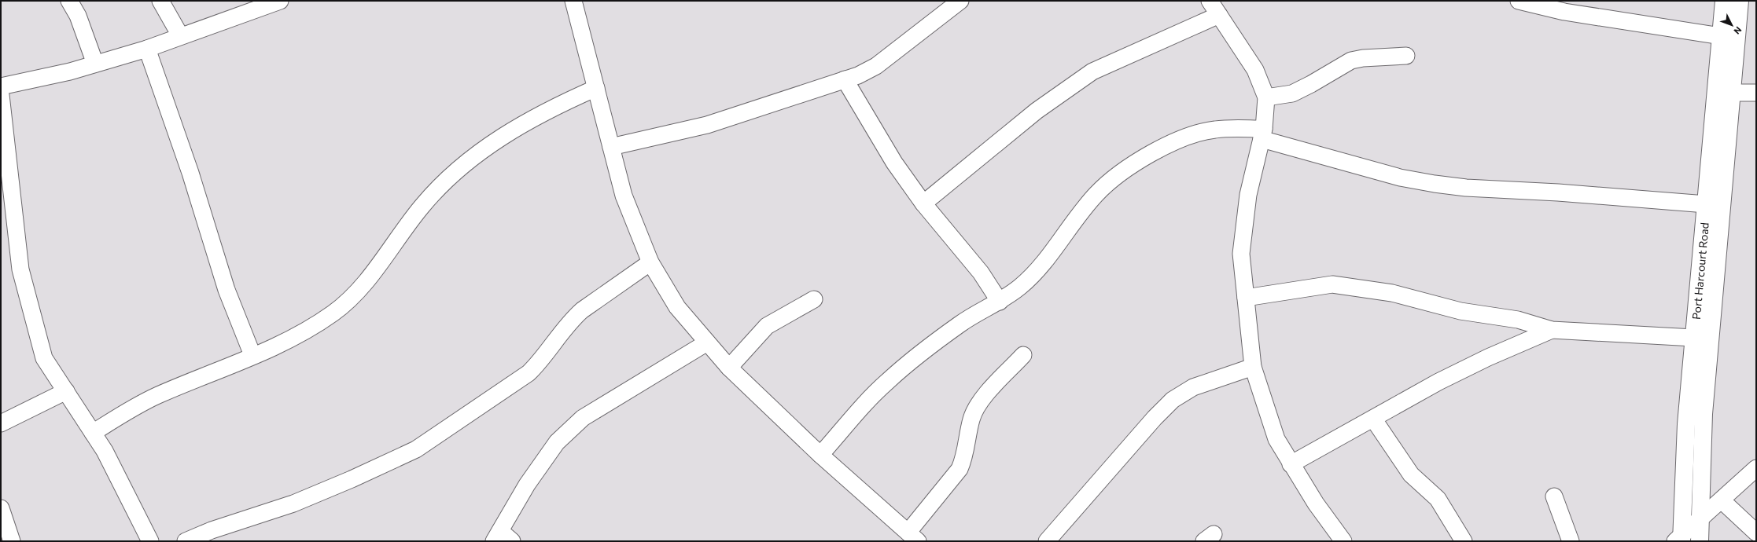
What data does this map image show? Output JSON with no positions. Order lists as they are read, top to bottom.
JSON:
{
  "streets": {
    "highway": ["Port Harcourt Road"]
  },
  "north": "bottom right"
}
